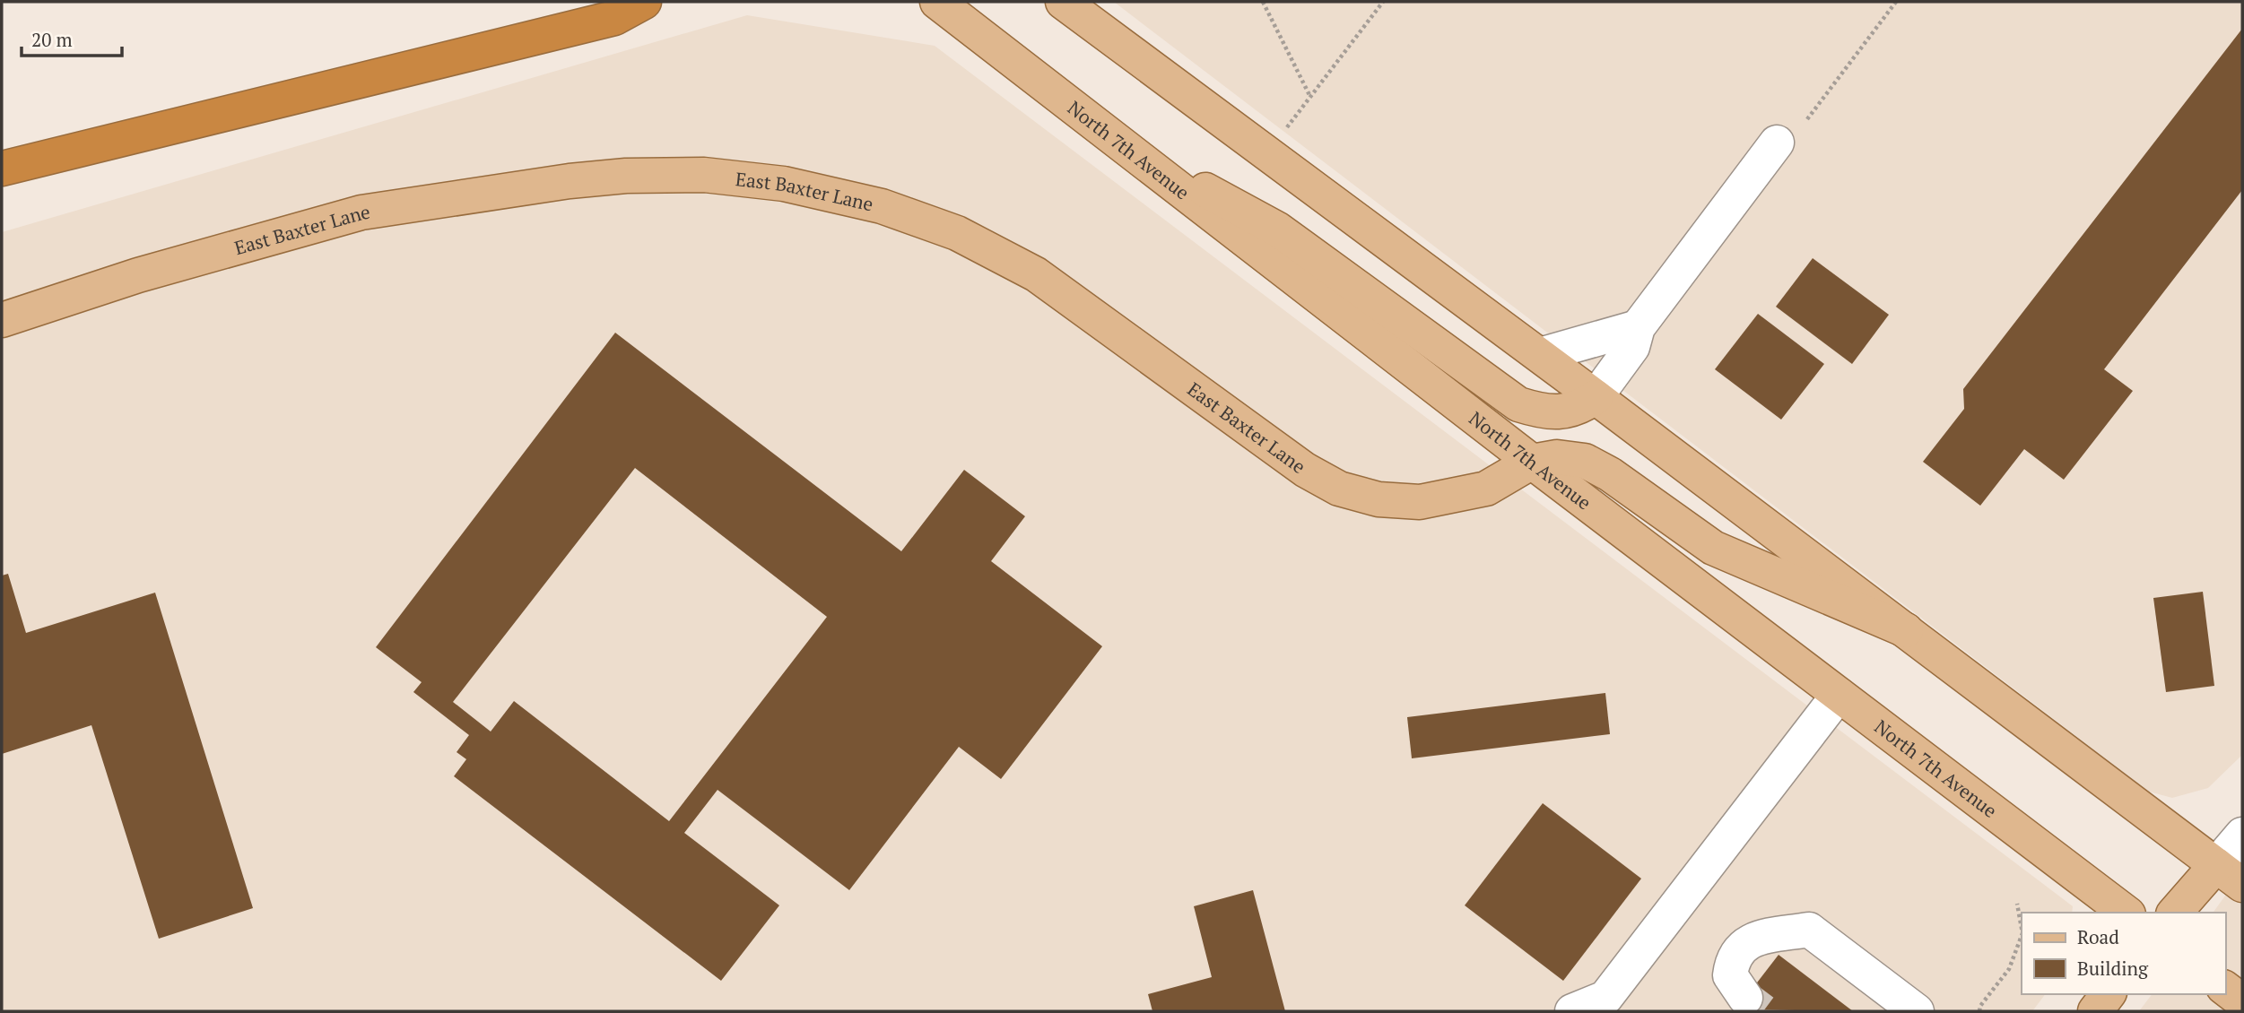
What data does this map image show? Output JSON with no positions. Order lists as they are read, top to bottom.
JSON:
{
  "streets": {
    "main road": ["North 7th Avenue", "East Baxter Lane"]
  },
  "crossings": [
    ["North 7th Avenue", "East Baxter Lane"]
  ],
  "legend": ["Road", "Building"],
  "scale_bar": "20 m"
}
